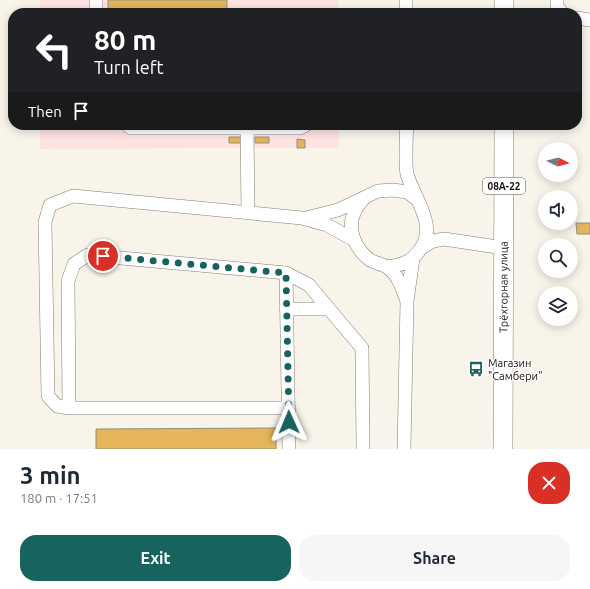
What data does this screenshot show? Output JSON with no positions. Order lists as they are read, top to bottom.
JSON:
{
  "streets": {
    "highway": ["08А-22", "Трёхгорная улица"]
  },
  "places": {
    "bus stop": ["Магазин \"Самбери\""]
  },
  "north": "right",
  "page": {
    "turn": ["80 m", "Turn left"],
    "then": "Then",
    "heading": ["3 min", "180 m · 17:51"],
    "buttons": ["Exit", "Share"]
  }
}
